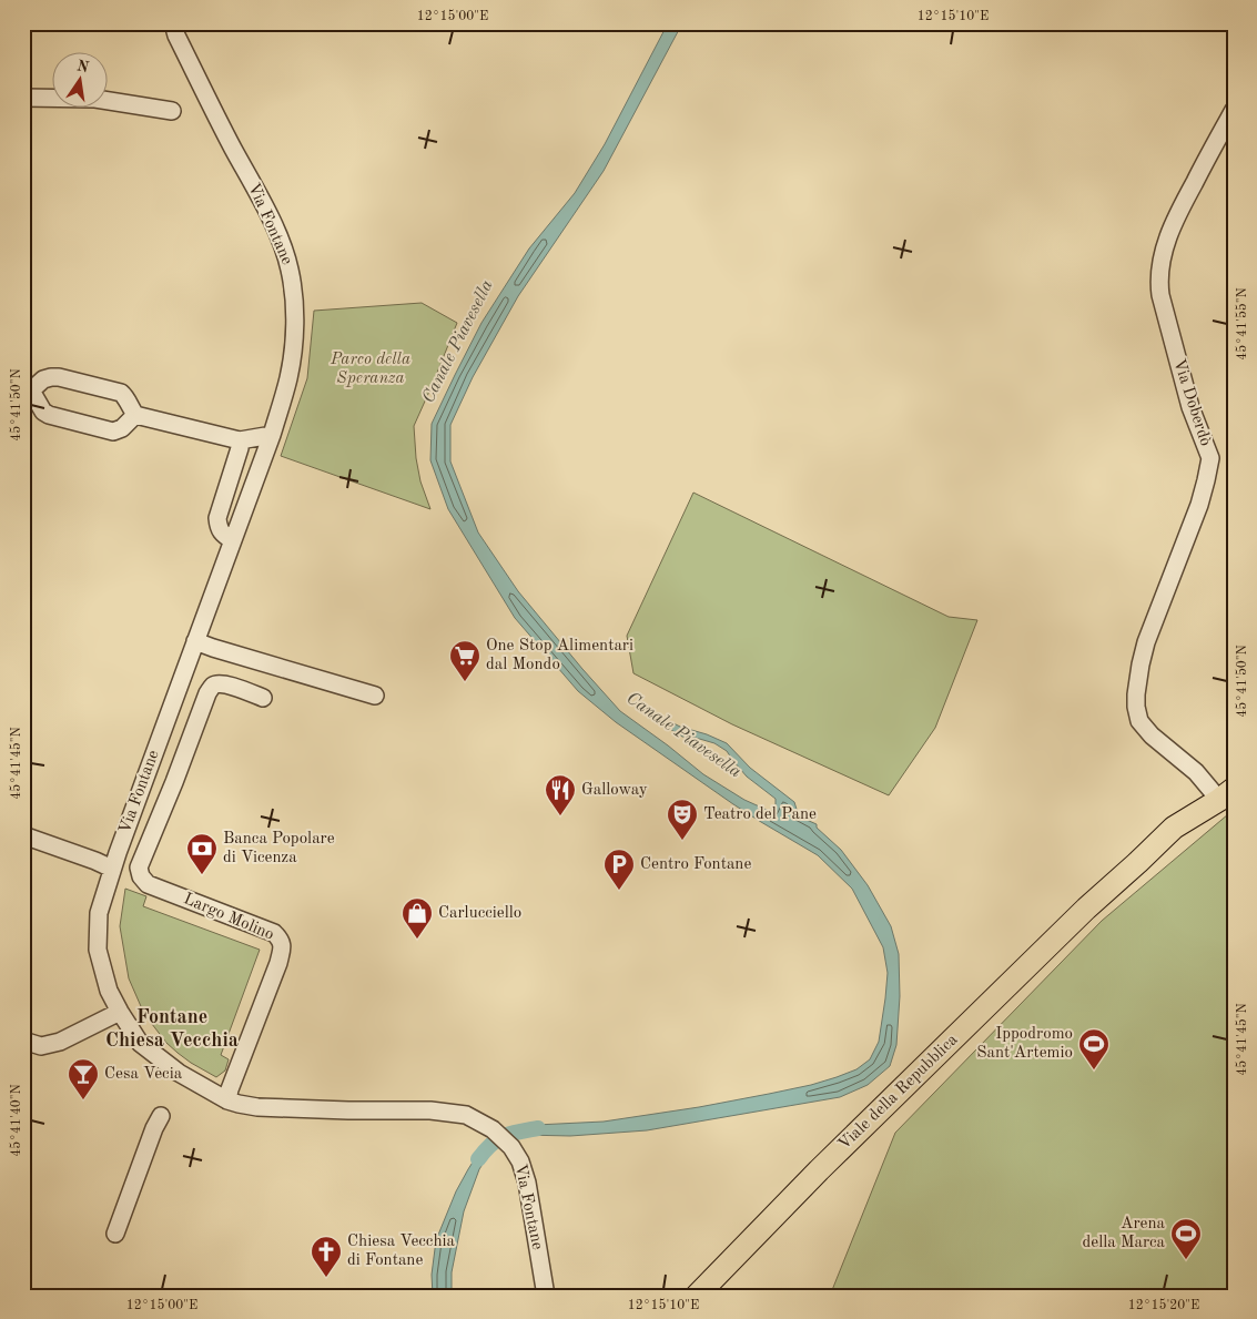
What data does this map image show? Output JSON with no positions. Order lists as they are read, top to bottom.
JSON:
{
  "streets": {
    "main road": ["Viale della Repubblica"],
    "street": ["Via Fontane", "Via Doberdò", "Largo Molino"]
  },
  "crossings": [
    ["Via Fontane", "Largo Molino"],
    ["Via Doberdò", "Viale della Repubblica"]
  ],
  "districts": ["Fontane Chiesa Vecchia"],
  "water": ["Canale Piavesella"],
  "parks": ["Parco della Speranza"],
  "places": {
    "supermarket": ["One Stop Alimentari dal Mondo"],
    "restaurant": ["Galloway"],
    "theatre": ["Teatro del Pane"],
    "bank": ["Banca Popolare di Vicenza"],
    "parking": ["Centro Fontane"],
    "shop": ["Carlucciello"],
    "sports": ["Ippodromo Sant'Artemio", "Arena della Marca"],
    "bar": ["Cesa Vecia"],
    "church": ["Chiesa Vecchia di Fontane"]
  },
  "north": "top",
  "coordinates": [
    "12°15'00\"E",
    "12°15'10\"E",
    "45°41'55\"N",
    "45°41'50\"N",
    "45°41'45\"N",
    "45°41'40\"N",
    "12°15'20\"E"
  ]
}
